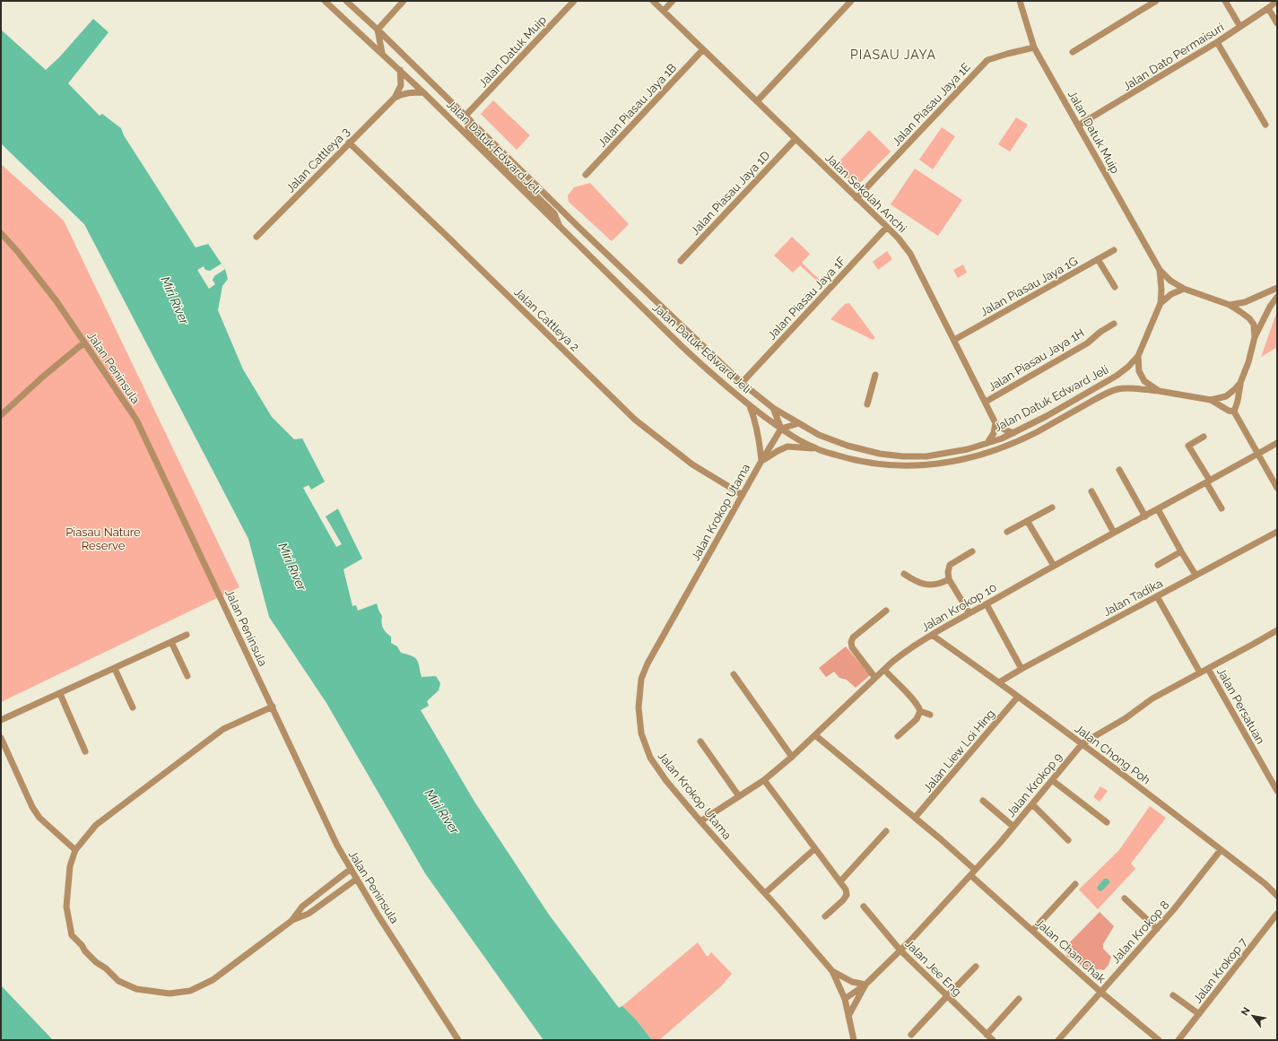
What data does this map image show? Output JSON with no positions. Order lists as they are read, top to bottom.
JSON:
{
  "streets": {
    "street": [
      "Jalan Datuk Muip",
      "Jalan Dato Permaisuri",
      "Jalan Piasau Jaya 1E",
      "Jalan Piasau Jaya 1B",
      "Jalan Datuk Edward Jeli",
      "Jalan Cattleya 3",
      "Jalan Piasau Jaya 1D",
      "Jalan Sekolah Anchi",
      "Jalan Piasau Jaya 1G",
      "Jalan Piasau Jaya 1F",
      "Jalan Cattleya 2",
      "Jalan Piasau Jaya 1H",
      "Jalan Peninsula",
      "Jalan Krokop Utama",
      "Jalan Tadika",
      "Jalan Krokop 10",
      "Jalan Persatuan",
      "Jalan Liew Loi Hing",
      "Jalan Chong Poh",
      "Jalan Krokop 9",
      "Jalan Krokop 8",
      "Jalan Chan Chak",
      "Jalan Jee Eng",
      "Jalan Krokop 7"
    ]
  },
  "crossings": [
    ["Jalan Datuk Muip", "Jalan Dato Permaisuri"],
    ["Jalan Datuk Muip", "Jalan Piasau Jaya 1E"],
    ["Jalan Datuk Muip", "Jalan Datuk Edward Jeli"],
    ["Jalan Piasau Jaya 1E", "Jalan Sekolah Anchi"],
    ["Jalan Piasau Jaya 1B", "Jalan Sekolah Anchi"],
    ["Jalan Datuk Edward Jeli", "Jalan Cattleya 3"],
    ["Jalan Datuk Edward Jeli", "Jalan Piasau Jaya 1F"],
    ["Jalan Datuk Edward Jeli", "Jalan Krokop Utama"],
    ["Jalan Cattleya 3", "Jalan Cattleya 2"],
    ["Jalan Piasau Jaya 1D", "Jalan Sekolah Anchi"],
    ["Jalan Sekolah Anchi", "Jalan Piasau Jaya 1G"],
    ["Jalan Sekolah Anchi", "Jalan Piasau Jaya 1F"],
    ["Jalan Sekolah Anchi", "Jalan Piasau Jaya 1H"],
    ["Jalan Cattleya 2", "Jalan Krokop Utama"],
    ["Jalan Krokop Utama", "Jalan Krokop 10"],
    ["Jalan Krokop Utama", "Jalan Krokop 9"],
    ["Jalan Tadika", "Jalan Chong Poh"],
    ["Jalan Krokop 10", "Jalan Chong Poh"],
    ["Jalan Persatuan", "Jalan Krokop 9"],
    ["Jalan Liew Loi Hing", "Jalan Chong Poh"],
    ["Jalan Chong Poh", "Jalan Krokop 9"],
    ["Jalan Chong Poh", "Jalan Krokop 8"],
    ["Jalan Krokop 9", "Jalan Chan Chak"],
    ["Jalan Krokop 9", "Jalan Jee Eng"],
    ["Jalan Krokop 8", "Jalan Chan Chak"]
  ],
  "districts": ["PIASAU JAYA"],
  "water": ["Miri River"],
  "parks": ["Piasau Nature Reserve"],
  "north": "top left"
}
